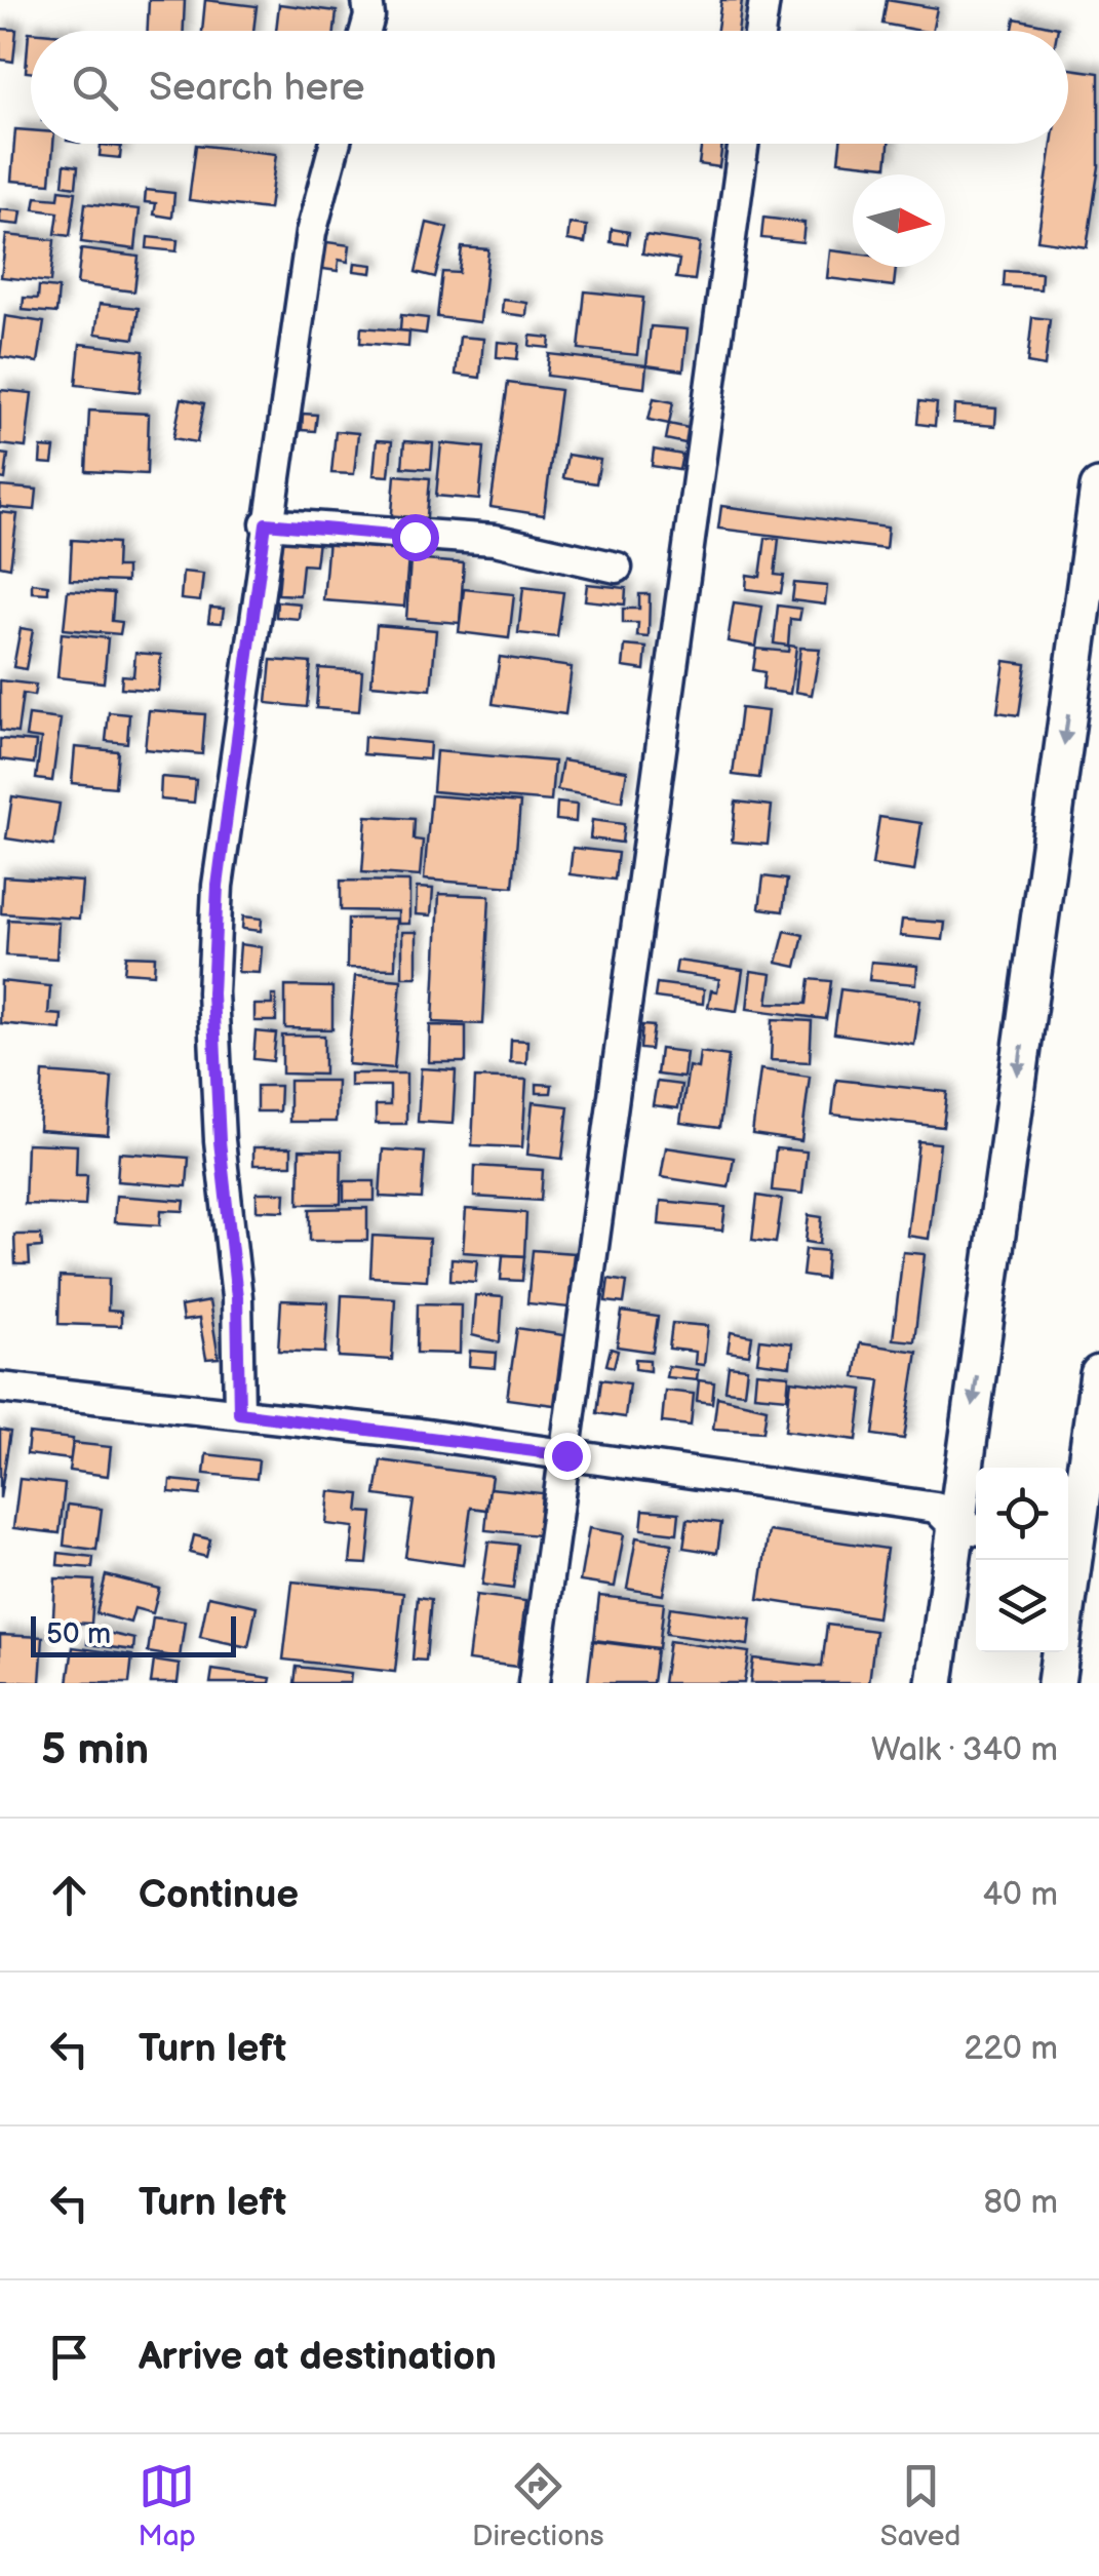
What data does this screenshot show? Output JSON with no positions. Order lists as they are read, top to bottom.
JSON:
{
  "scale_bar": "50 m",
  "north": "right",
  "page": {
    "search": "Search here",
    "scale": "50 m",
    "heading": ["5 min", "Walk · 340 m"],
    "list": [
      ["Continue", "40 m"],
      ["Turn left", "220 m"],
      ["Turn left", "80 m"],
      "Arrive at destination"
    ],
    "nav": ["Map", "Directions", "Saved"]
  }
}
